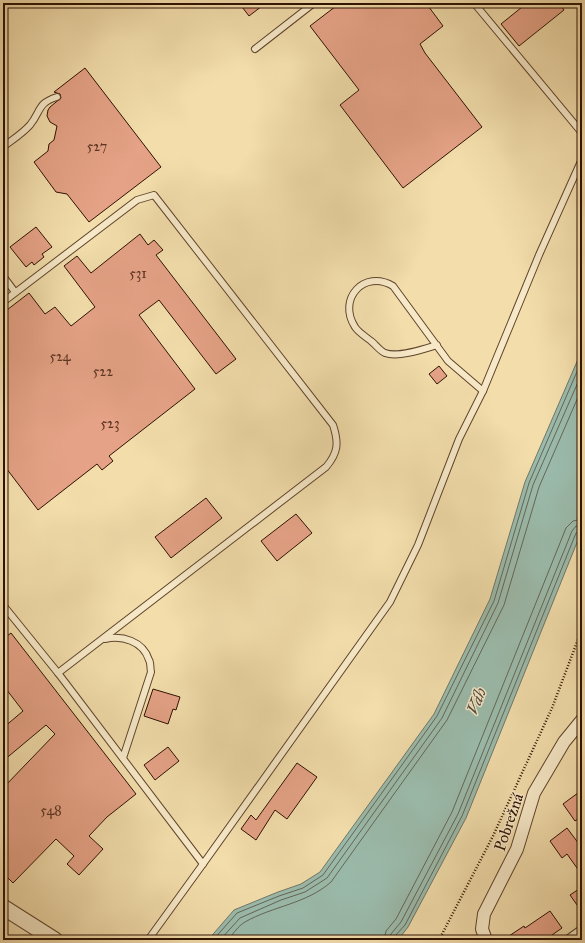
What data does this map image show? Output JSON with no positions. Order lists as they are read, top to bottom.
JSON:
{
  "streets": {
    "street": ["Pobrežná"]
  },
  "water": ["Váh"],
  "house_numbers": [
    "527",
    "531",
    "524",
    "522",
    "523",
    "548"
  ]
}
